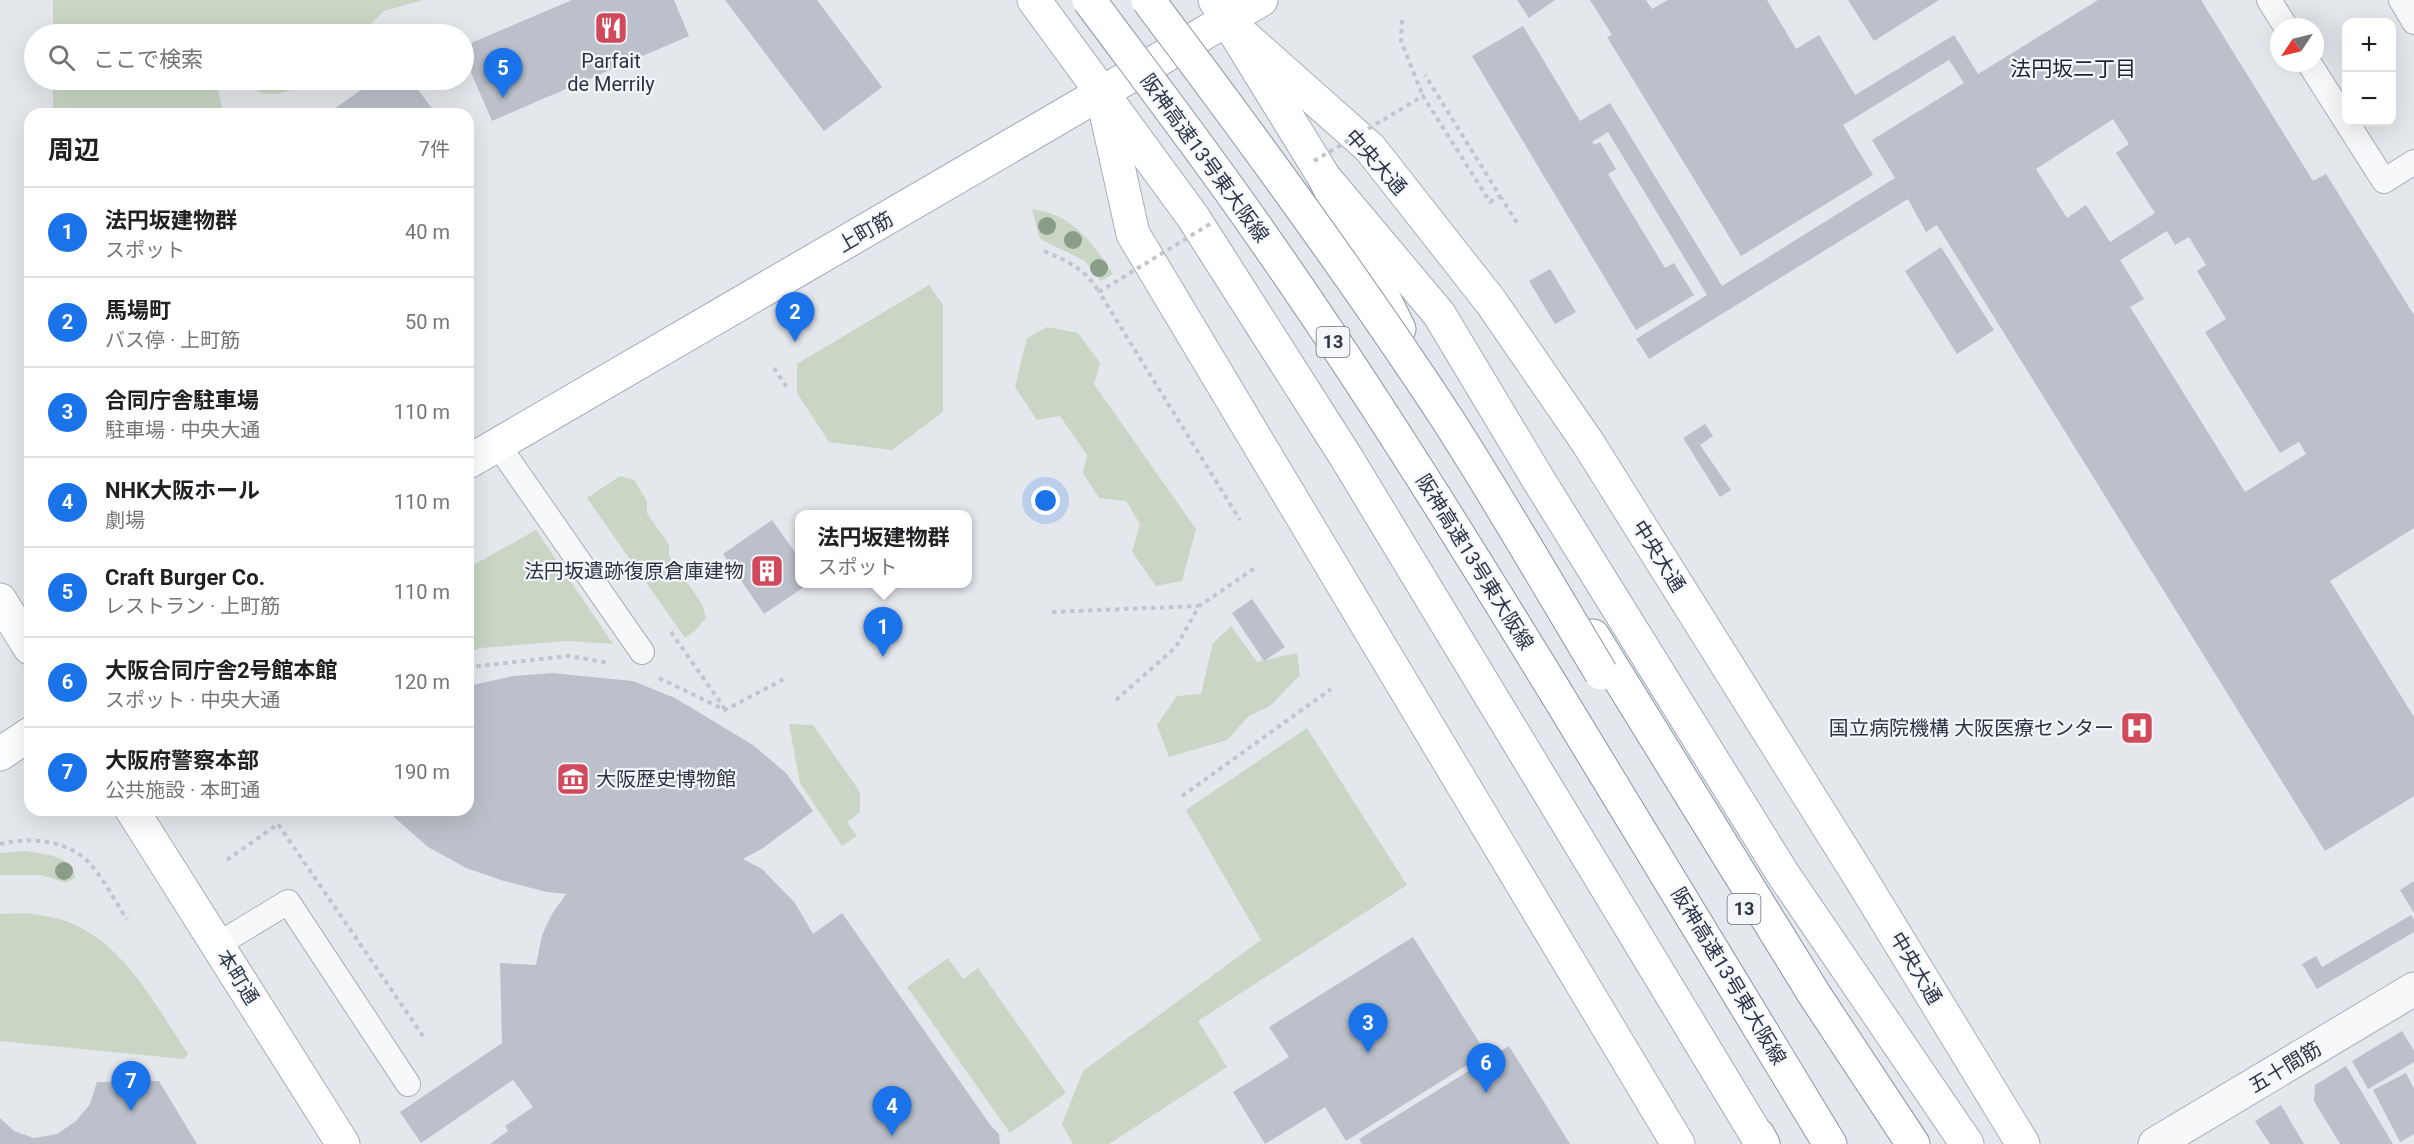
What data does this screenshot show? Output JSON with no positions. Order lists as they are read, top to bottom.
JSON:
{
  "streets": {
    "main road": [
      "阪神高速13号東大阪線",
      "中央大通",
      "上町筋",
      "13",
      "本町通"
    ],
    "street": ["五十間筋"]
  },
  "crossings": [
    ["中央大通", "上町筋"]
  ],
  "districts": ["法円坂二丁目"],
  "places": {
    "restaurant": ["Parfait de Merrily"],
    "building": ["法円坂遺跡復原倉庫建物"],
    "hospital": ["国立病院機構 大阪医療センター"],
    "museum": ["大阪歴史博物館"]
  },
  "north": "bottom left",
  "page": {
    "map_buttons": ["+", "−"],
    "search": "ここで検索",
    "pins": [
      "5",
      "2",
      "1",
      "3",
      "6",
      "7",
      "4"
    ],
    "heading": ["周辺", "7件"],
    "list": [
      {
        "mark": "1",
        "name": "法円坂建物群",
        "note": "スポット",
        "value": "40 m"
      },
      {
        "mark": "2",
        "name": "馬場町",
        "note": "バス停 · 上町筋",
        "value": "50 m"
      },
      {
        "mark": "3",
        "name": "合同庁舎駐車場",
        "note": "駐車場 · 中央大通",
        "value": "110 m"
      },
      {
        "mark": "4",
        "name": "NHK大阪ホール",
        "note": "劇場",
        "value": "110 m"
      },
      {
        "mark": "5",
        "name": "Craft Burger Co.",
        "note": "レストラン · 上町筋",
        "value": "110 m"
      },
      {
        "mark": "6",
        "name": "大阪合同庁舎2号館本館",
        "note": "スポット · 中央大通",
        "value": "120 m"
      },
      {
        "mark": "7",
        "name": "大阪府警察本部",
        "note": "公共施設 · 本町通",
        "value": "190 m"
      }
    ],
    "popup": ["法円坂建物群", "スポット"]
  }
}
